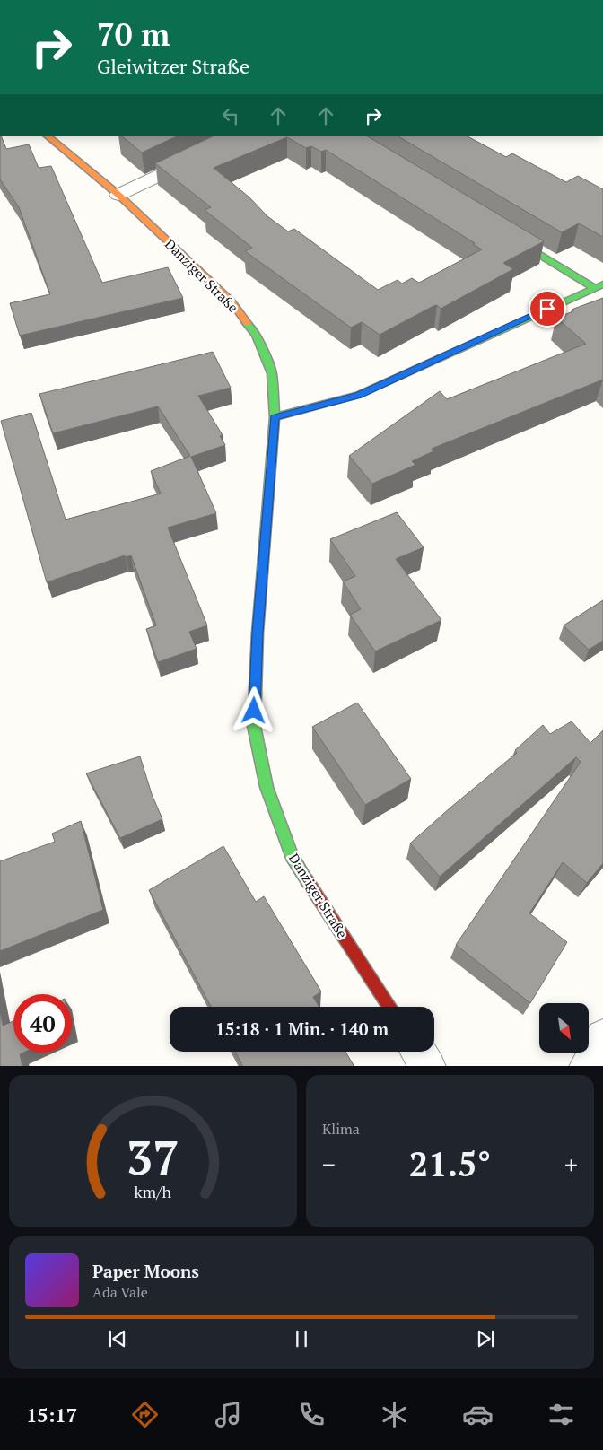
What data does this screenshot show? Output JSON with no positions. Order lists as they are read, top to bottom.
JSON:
{
  "streets": {
    "street": ["Danziger Straße"]
  },
  "north": "bottom right",
  "page": {
    "turn": ["70 m", "Gleiwitzer Straße"],
    "limit": "40",
    "trip": "15:18 · 1 Min. · 140 m",
    "tile": "Klima",
    "heat": ["−", "21.5°", "+"],
    "song": ["Paper Moons", "Ada Vale"],
    "tabs": "15:17",
    "gauge": ["37", "km/h"]
  }
}
